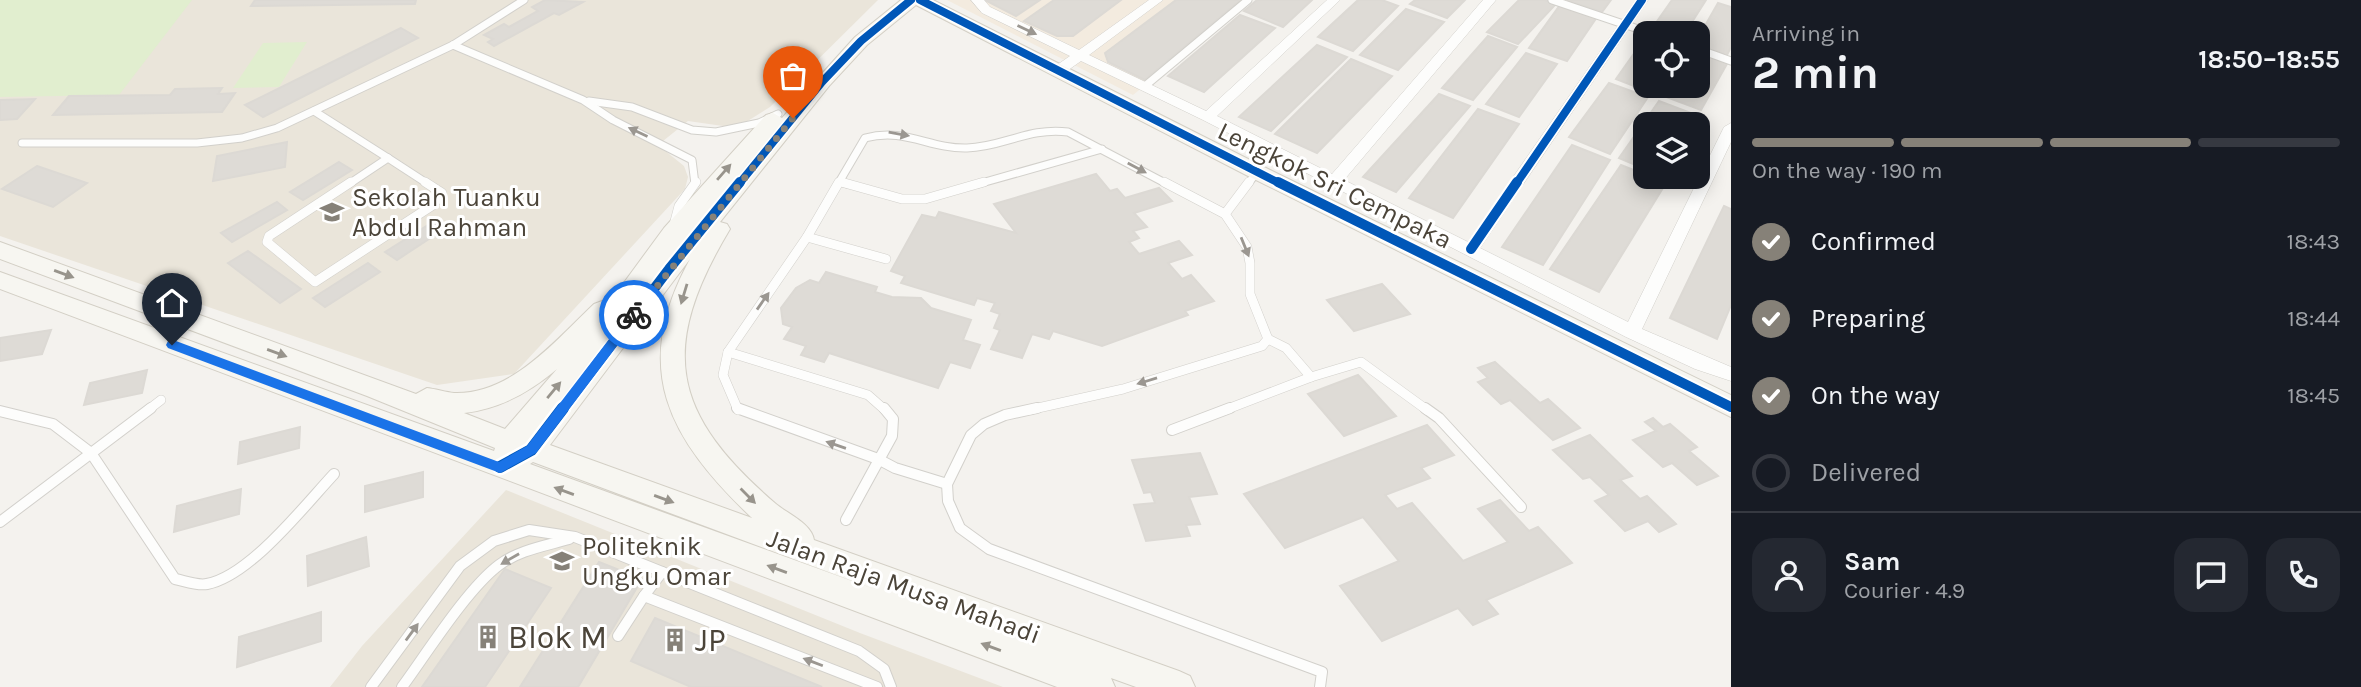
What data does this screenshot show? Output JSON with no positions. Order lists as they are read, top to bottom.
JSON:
{
  "streets": {
    "main road": ["Lengkok Sri Cempaka", "Jalan Raja Musa Mahadi"]
  },
  "places": {
    "school or university": ["Sekolah Tuanku Abdul Rahman", "Politeknik Ungku Omar"],
    "building": ["Blok M", "JP"]
  },
  "page": {
    "heading": ["2 min", "Arriving in", "18:50–18:55"],
    "panel": ["Sam", "Courier · 4.9"],
    "bar": "On the way · 190 m",
    "list": [
      ["Confirmed", "18:43"],
      ["Preparing", "18:44"],
      ["On the way", "18:45"],
      "Delivered"
    ]
  }
}
